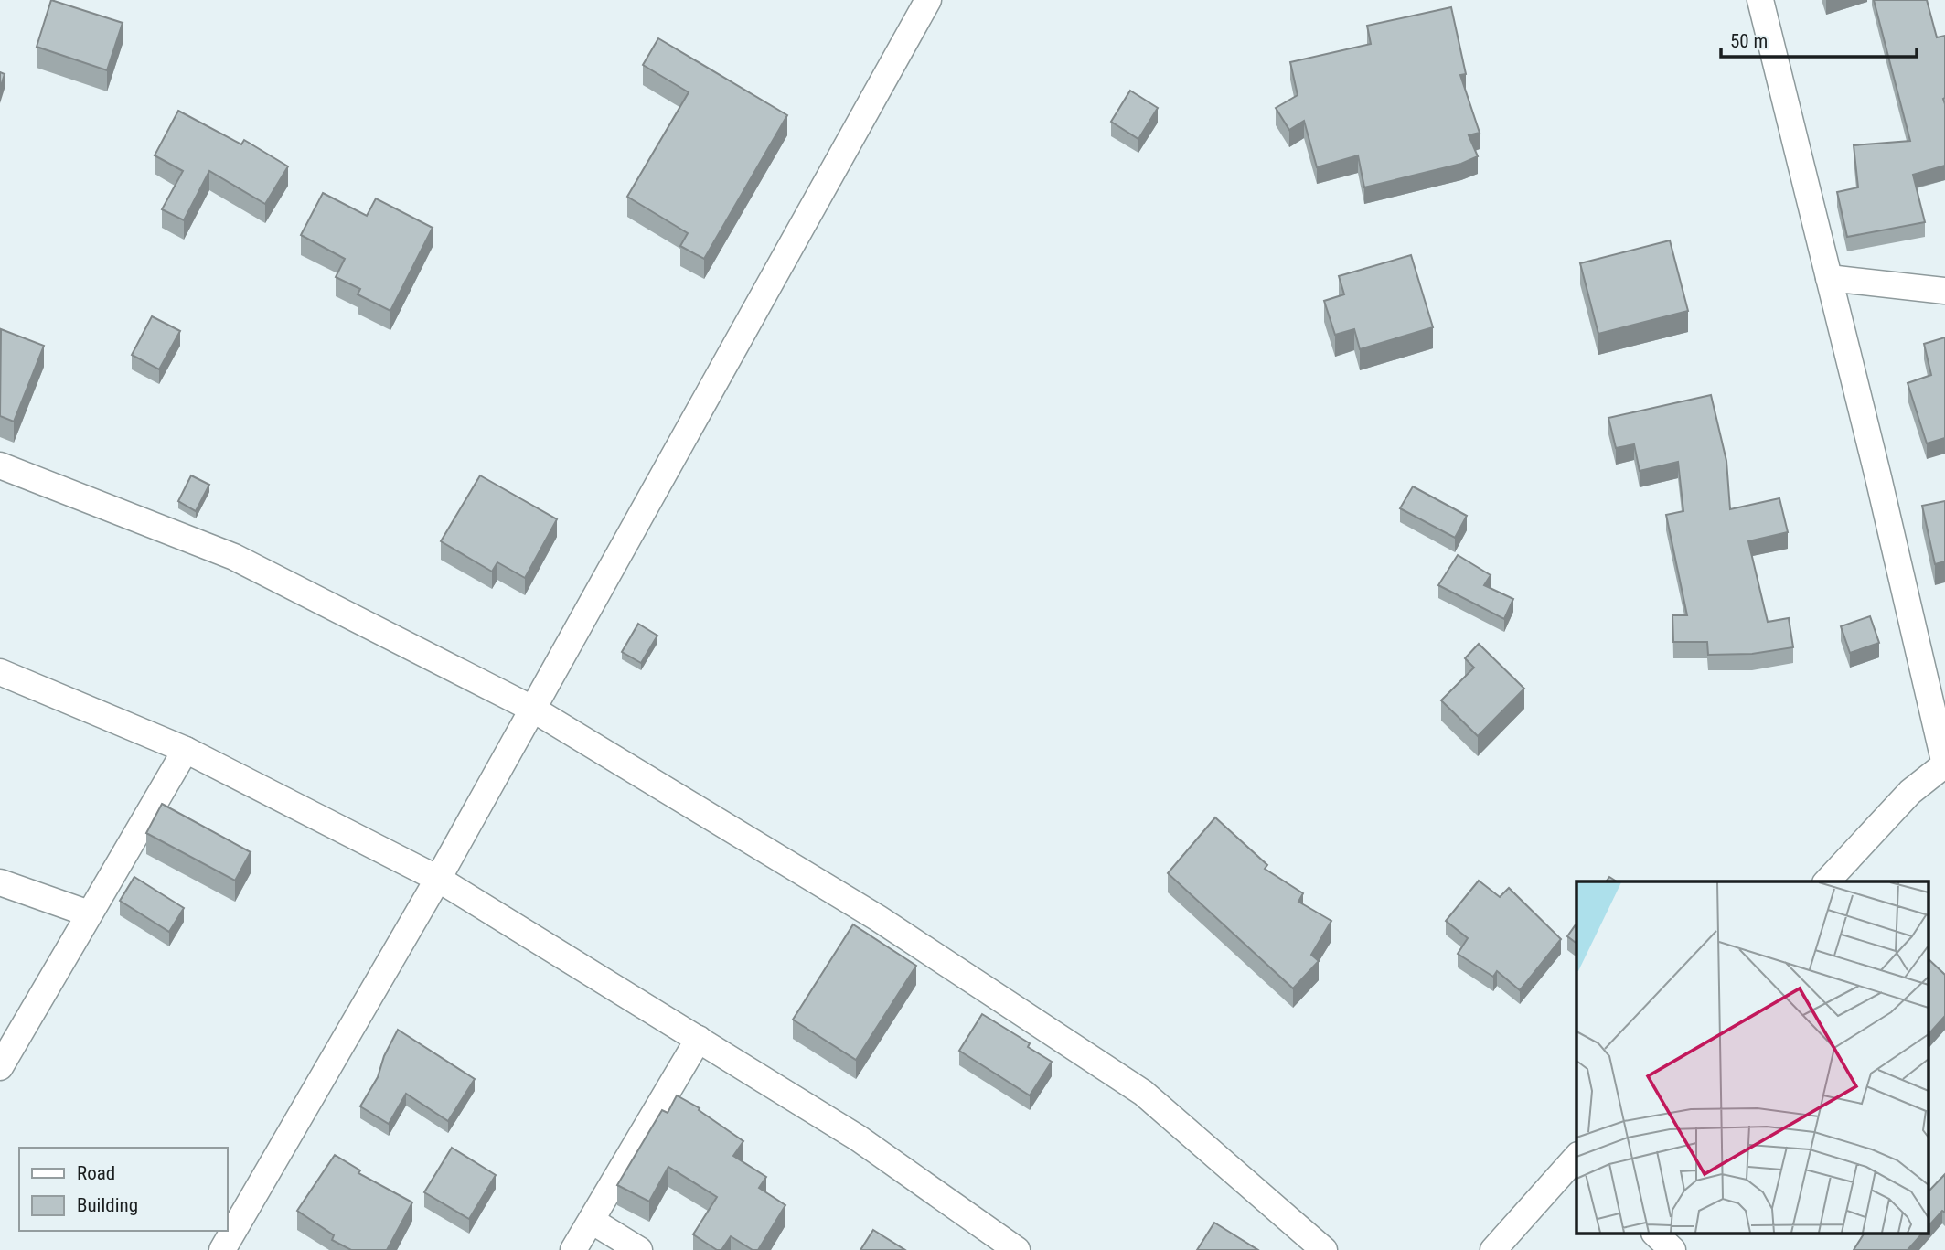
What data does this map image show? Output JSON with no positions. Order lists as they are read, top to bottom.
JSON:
{
  "legend": ["Road", "Building"],
  "scale_bar": "50 m"
}
